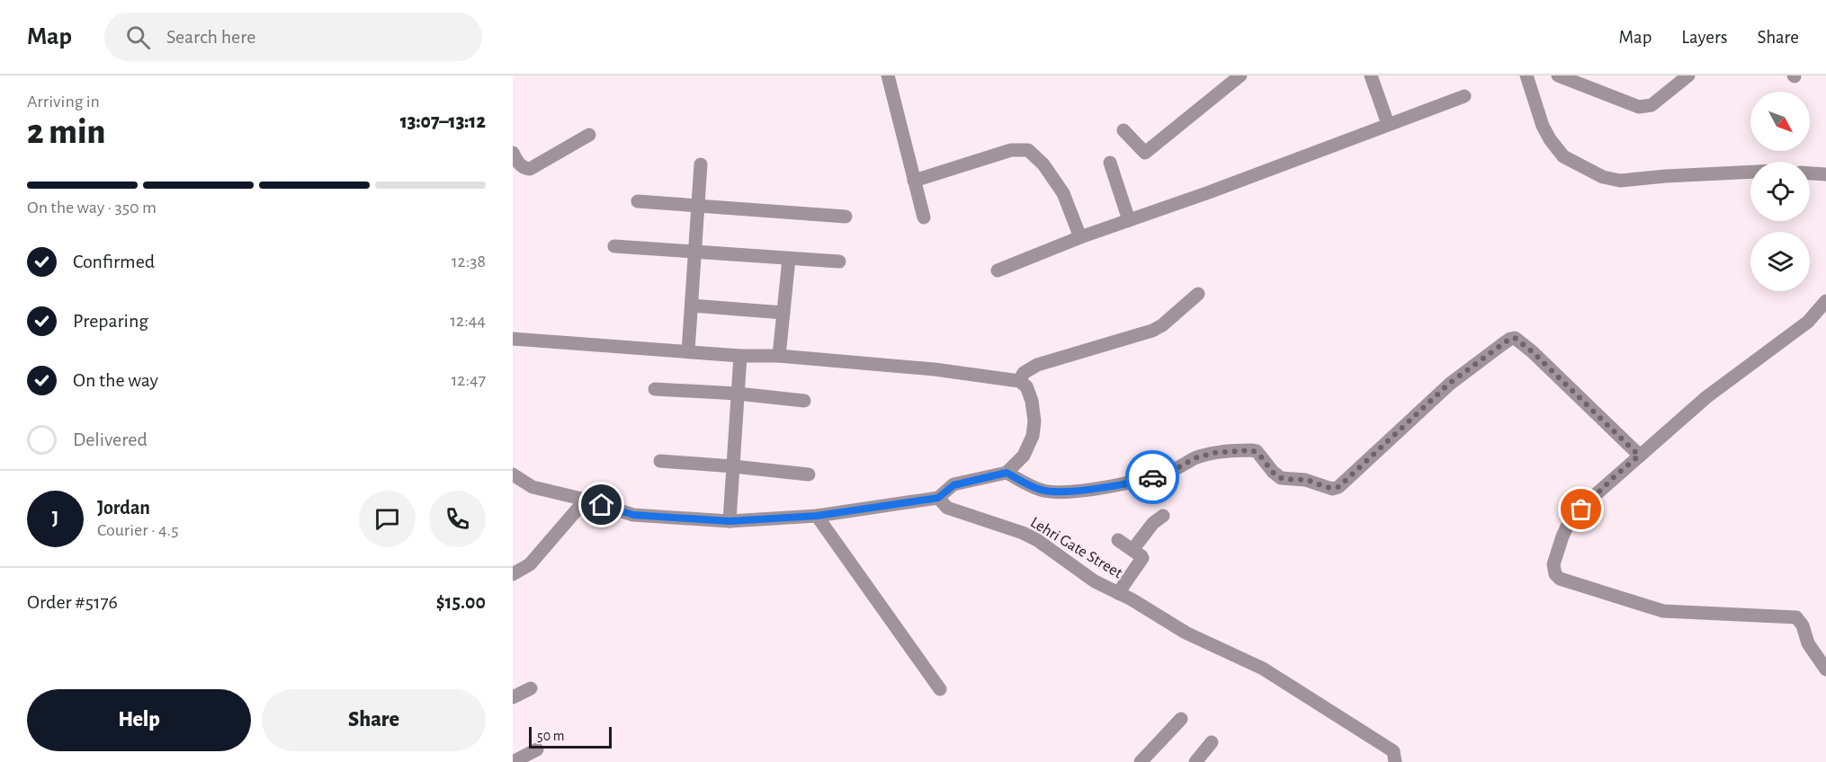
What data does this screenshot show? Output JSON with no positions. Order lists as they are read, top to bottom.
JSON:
{
  "streets": {
    "street": ["Lehri Gate Street"]
  },
  "scale_bar": "50 m",
  "north": "bottom right",
  "page": {
    "header": "Map",
    "search": "Search here",
    "nav": ["Map", "Layers", "Share"],
    "heading": ["2 min", "Arriving in", "13:07–13:12"],
    "panel": [
      "Jordan",
      "Courier · 4.5",
      "Order #5176",
      "$15.00"
    ],
    "bar": "On the way · 350 m",
    "list": [
      ["Confirmed", "12:38"],
      ["Preparing", "12:44"],
      ["On the way", "12:47"],
      "Delivered"
    ],
    "round": "J",
    "buttons": ["Help", "Share"],
    "scale": "50 m"
  }
}
